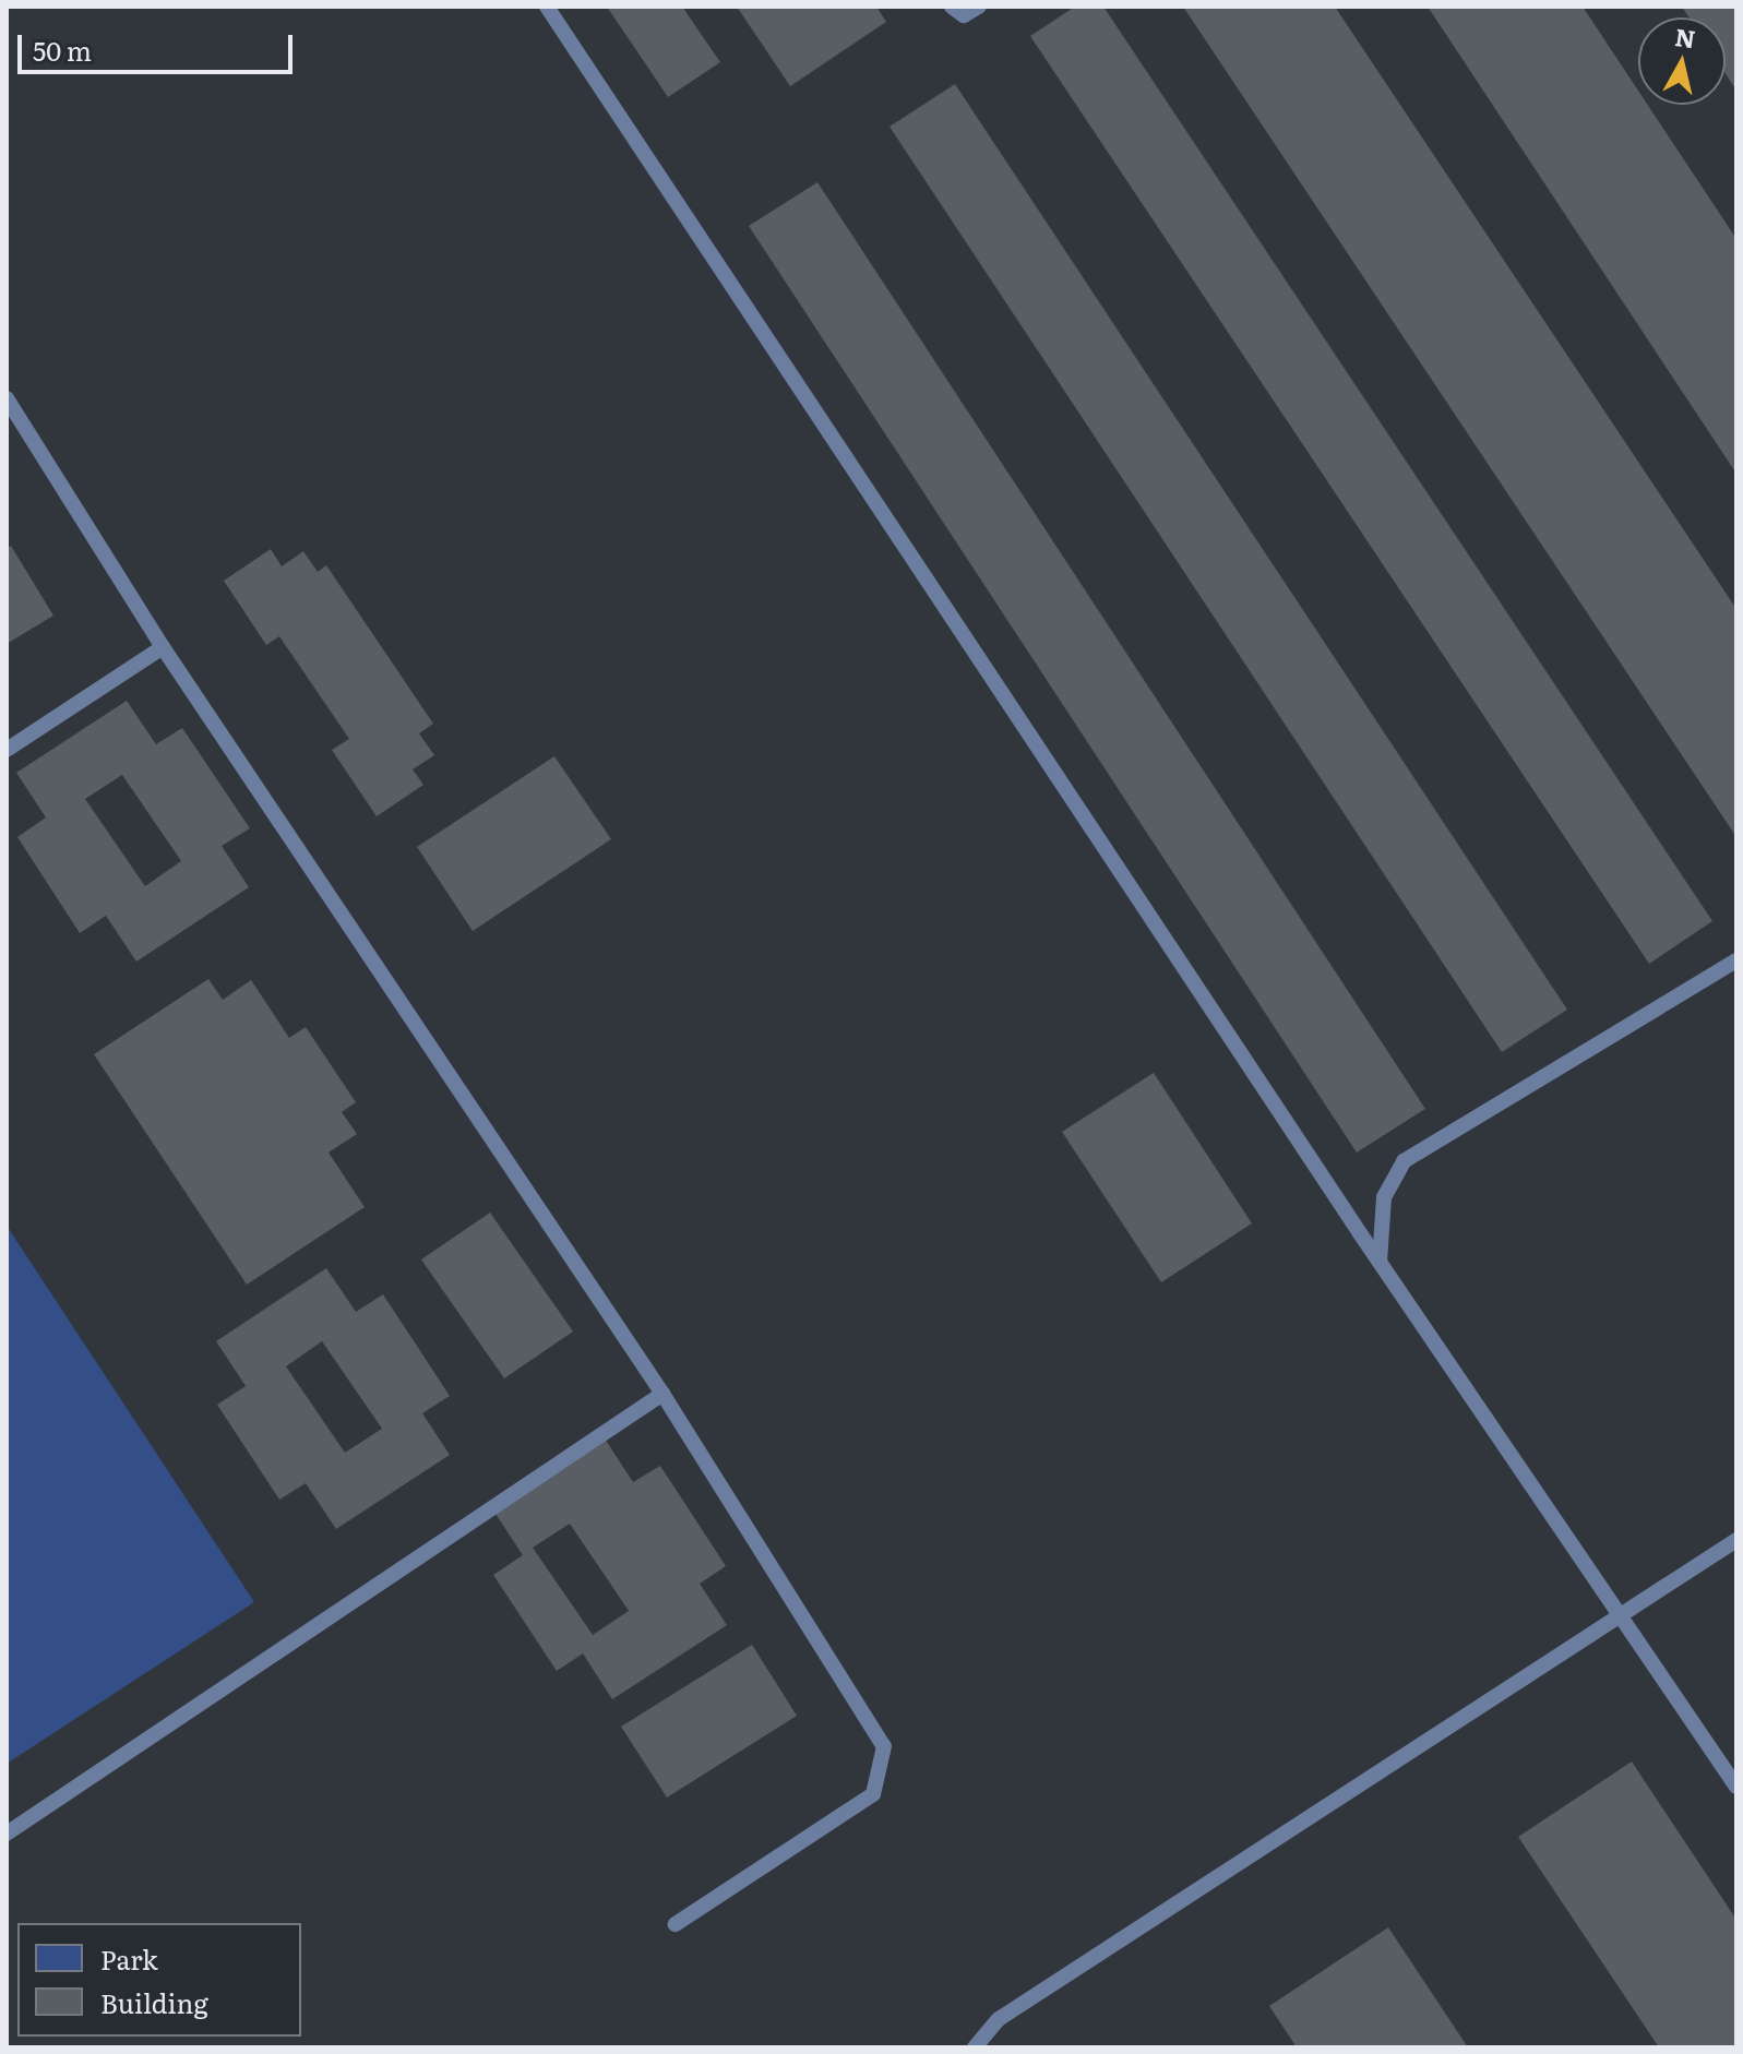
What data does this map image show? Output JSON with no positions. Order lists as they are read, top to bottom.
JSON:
{
  "legend": ["Park", "Building"],
  "scale_bar": "50 m",
  "north": "top"
}
